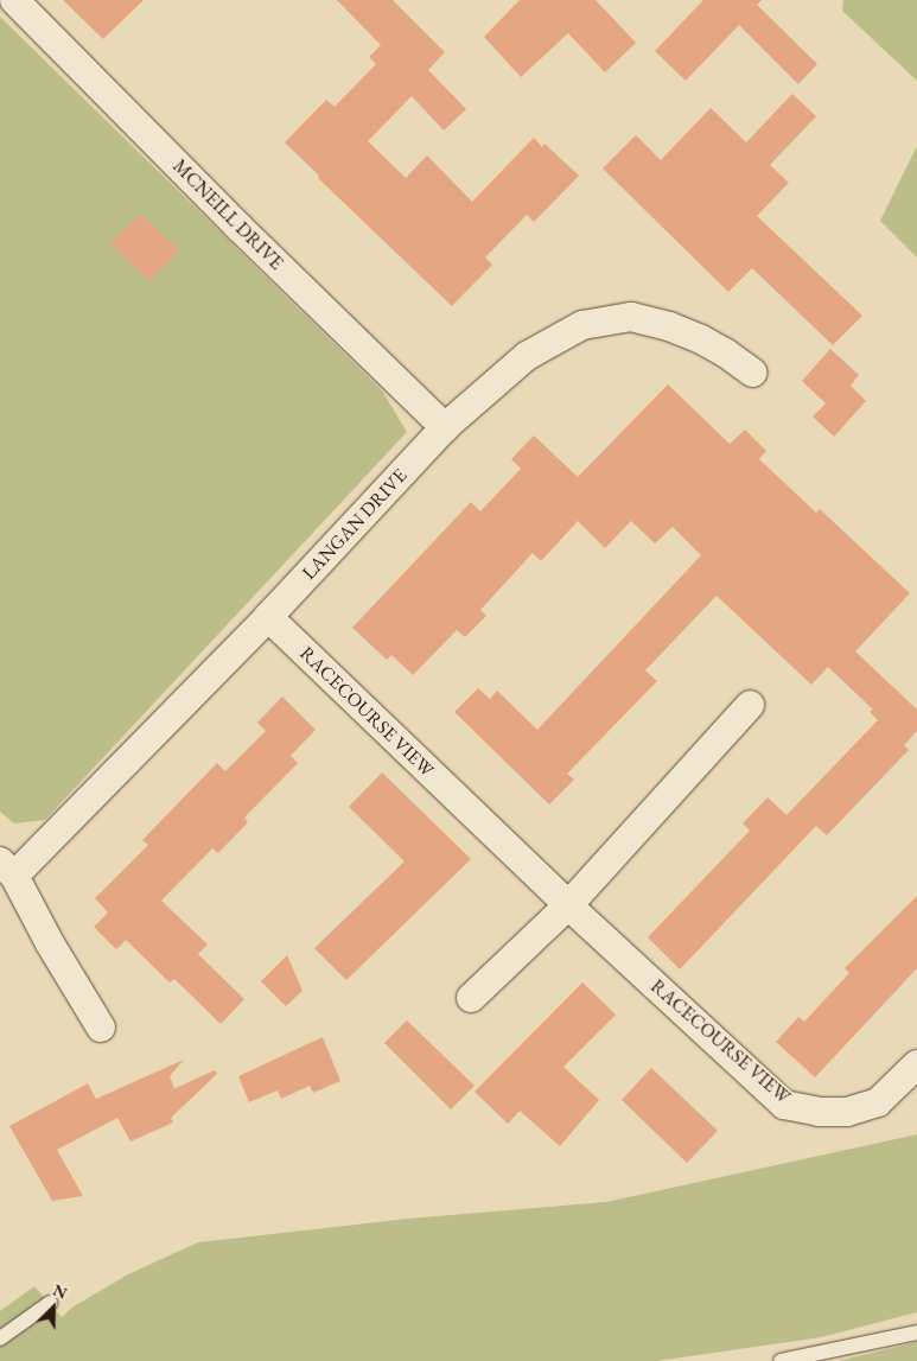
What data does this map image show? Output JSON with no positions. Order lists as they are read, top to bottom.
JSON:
{
  "streets": {
    "street": ["MCNEILL DRIVE", "LANGAN DRIVE", "RACECOURSE VIEW"]
  },
  "crossings": [
    ["MCNEILL DRIVE", "LANGAN DRIVE"],
    ["LANGAN DRIVE", "RACECOURSE VIEW"]
  ],
  "north": "top right"
}
